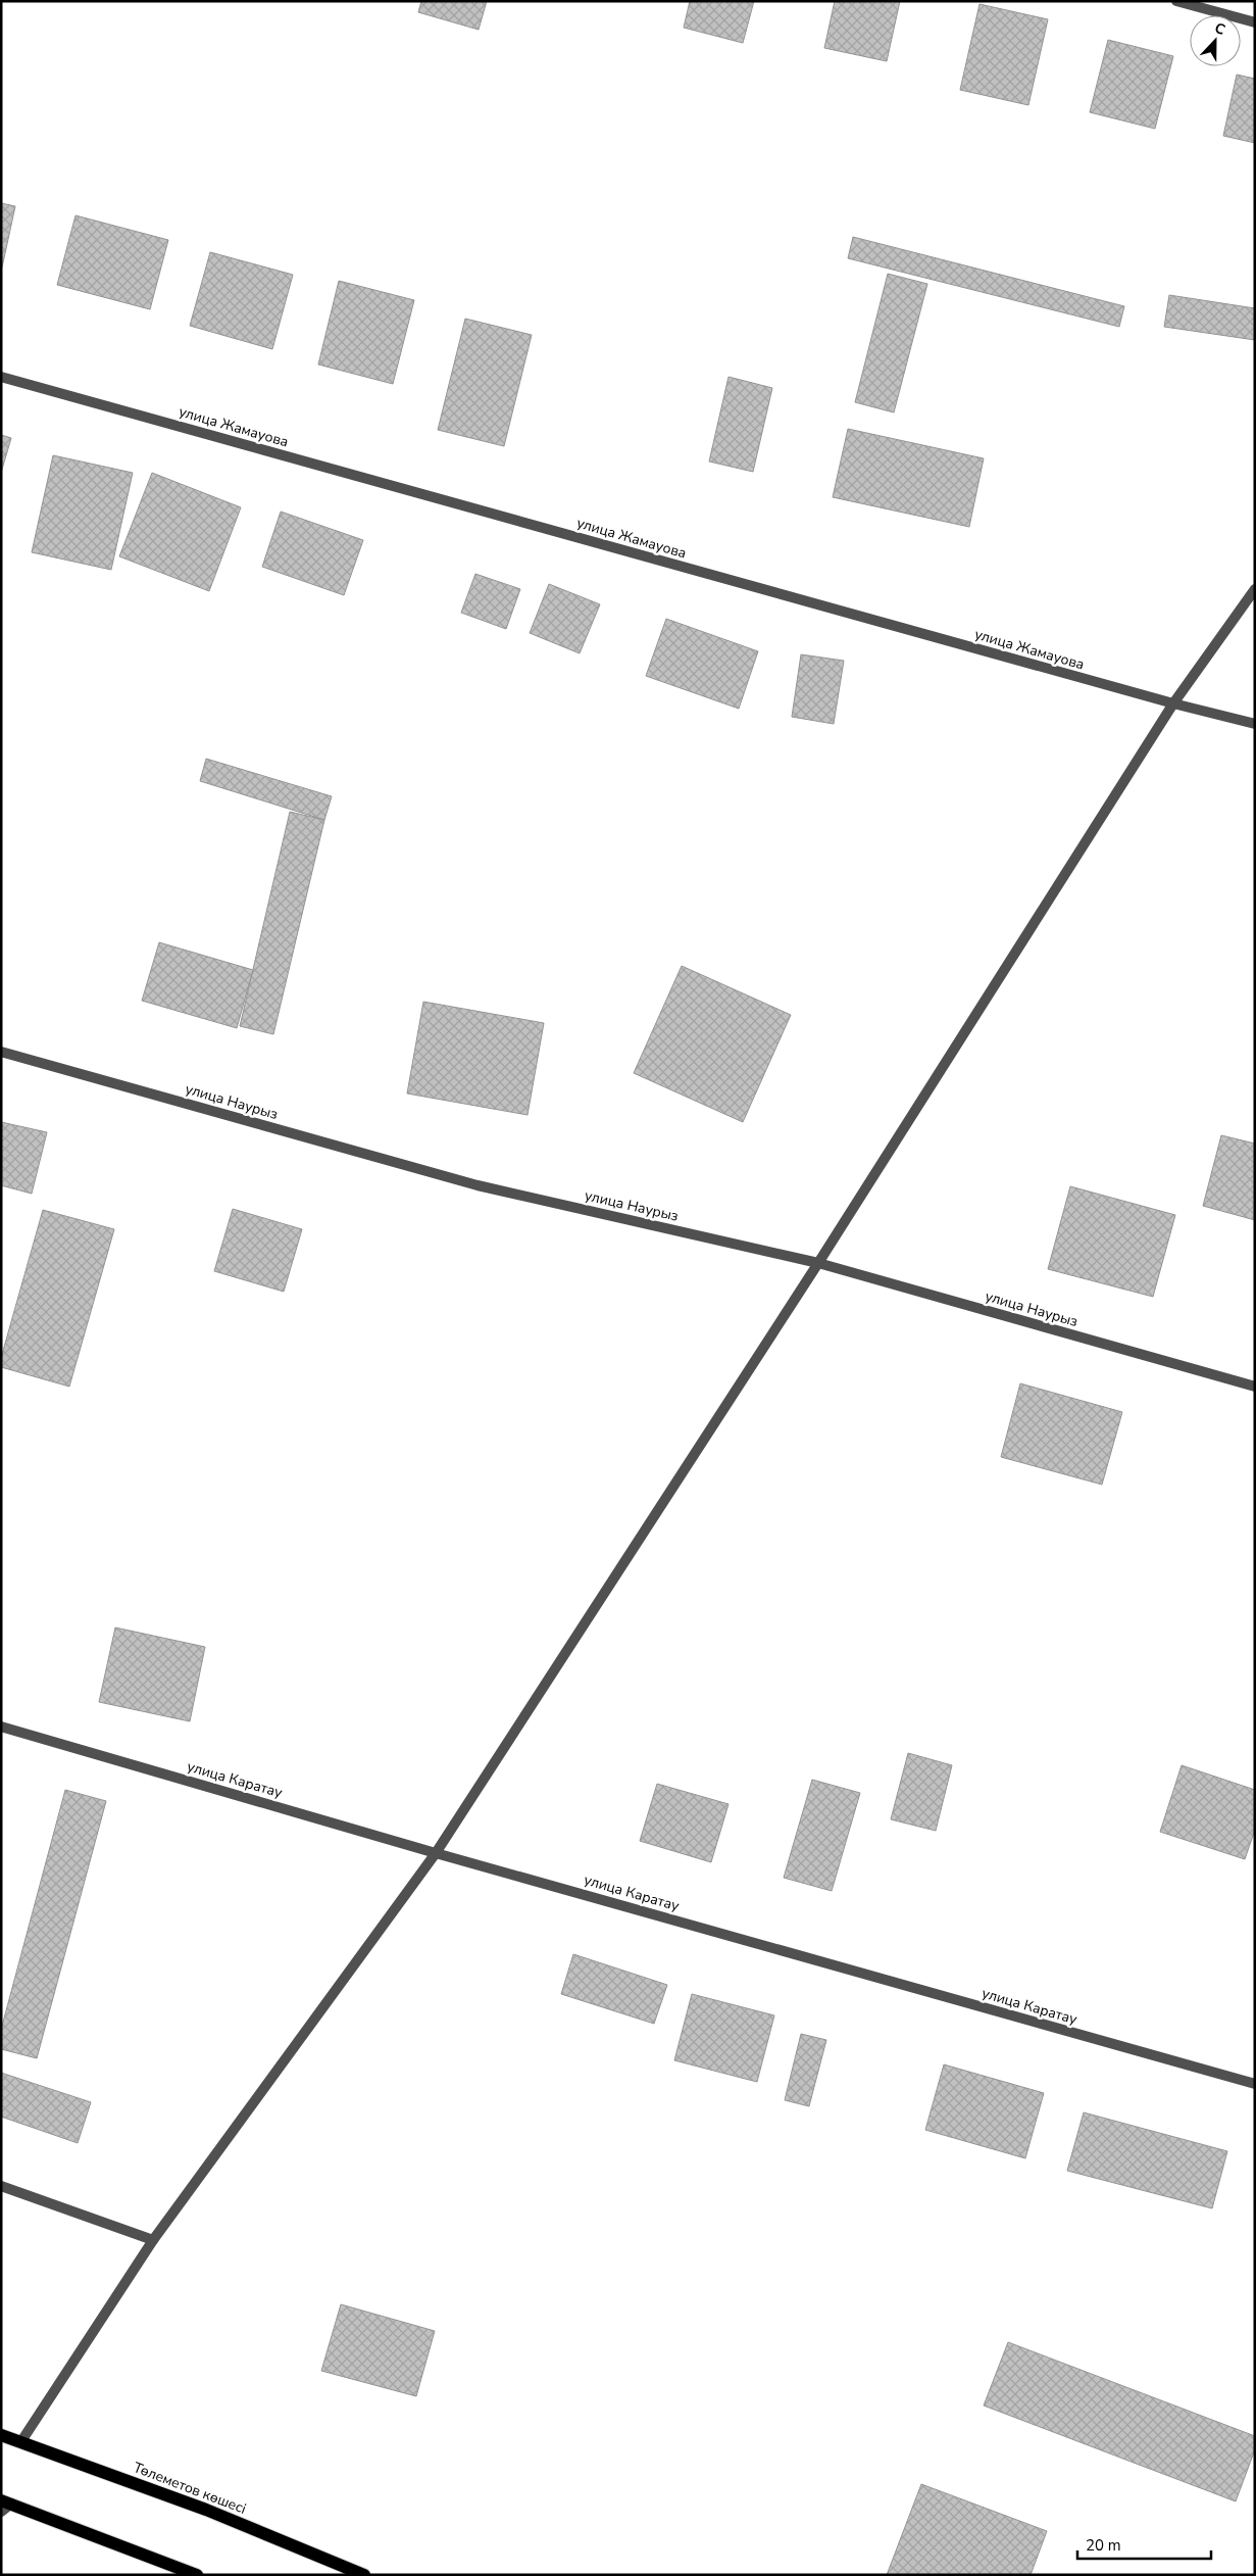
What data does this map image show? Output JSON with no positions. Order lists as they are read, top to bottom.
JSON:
{
  "streets": {
    "main road": ["Төлеметов көшесі"],
    "street": ["улица Жамауова", "улица Наурыз", "улица Каратау"]
  },
  "scale_bar": "20 m",
  "north": "top"
}
